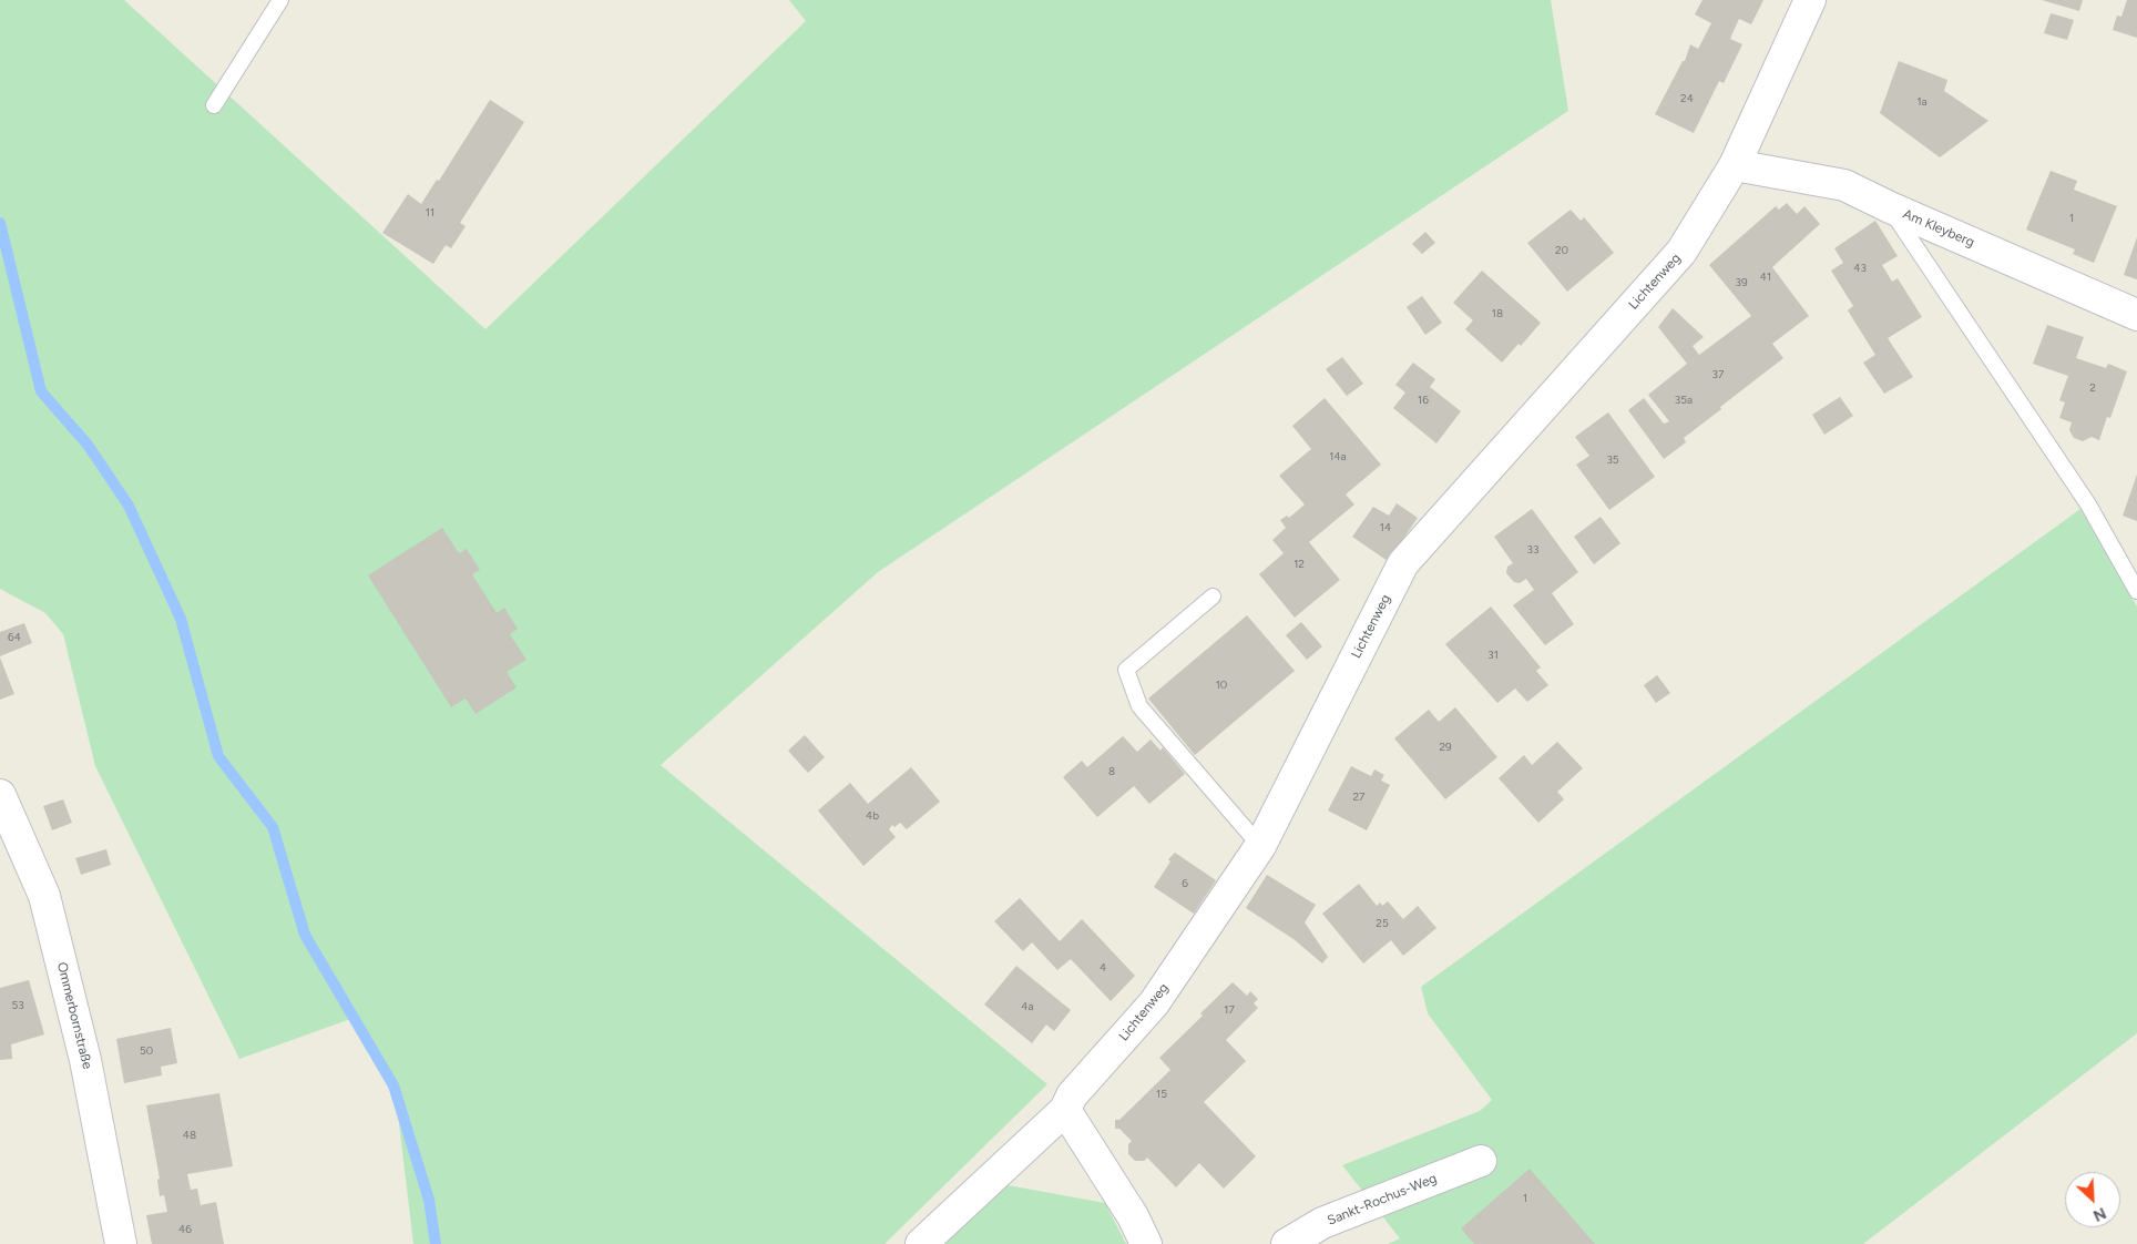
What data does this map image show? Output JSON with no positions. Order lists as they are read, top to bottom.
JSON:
{
  "streets": {
    "street": [
      "Am Kleyberg",
      "Lichtenweg",
      "Ommerbornstraße",
      "Sankt-Rochus-Weg"
    ]
  },
  "crossings": [
    ["Am Kleyberg", "Lichtenweg"]
  ],
  "house_numbers": [
    "24",
    "1a",
    "11",
    "1",
    "20",
    "43",
    "41",
    "39",
    "18",
    "37",
    "2",
    "16",
    "35a",
    "14a",
    "35",
    "14",
    "33",
    "12",
    "64",
    "31",
    "10",
    "29",
    "8",
    "27",
    "4b",
    "6",
    "25",
    "4",
    "53",
    "4a",
    "17",
    "50",
    "15",
    "48",
    "1",
    "46"
  ],
  "north": "bottom right"
}
